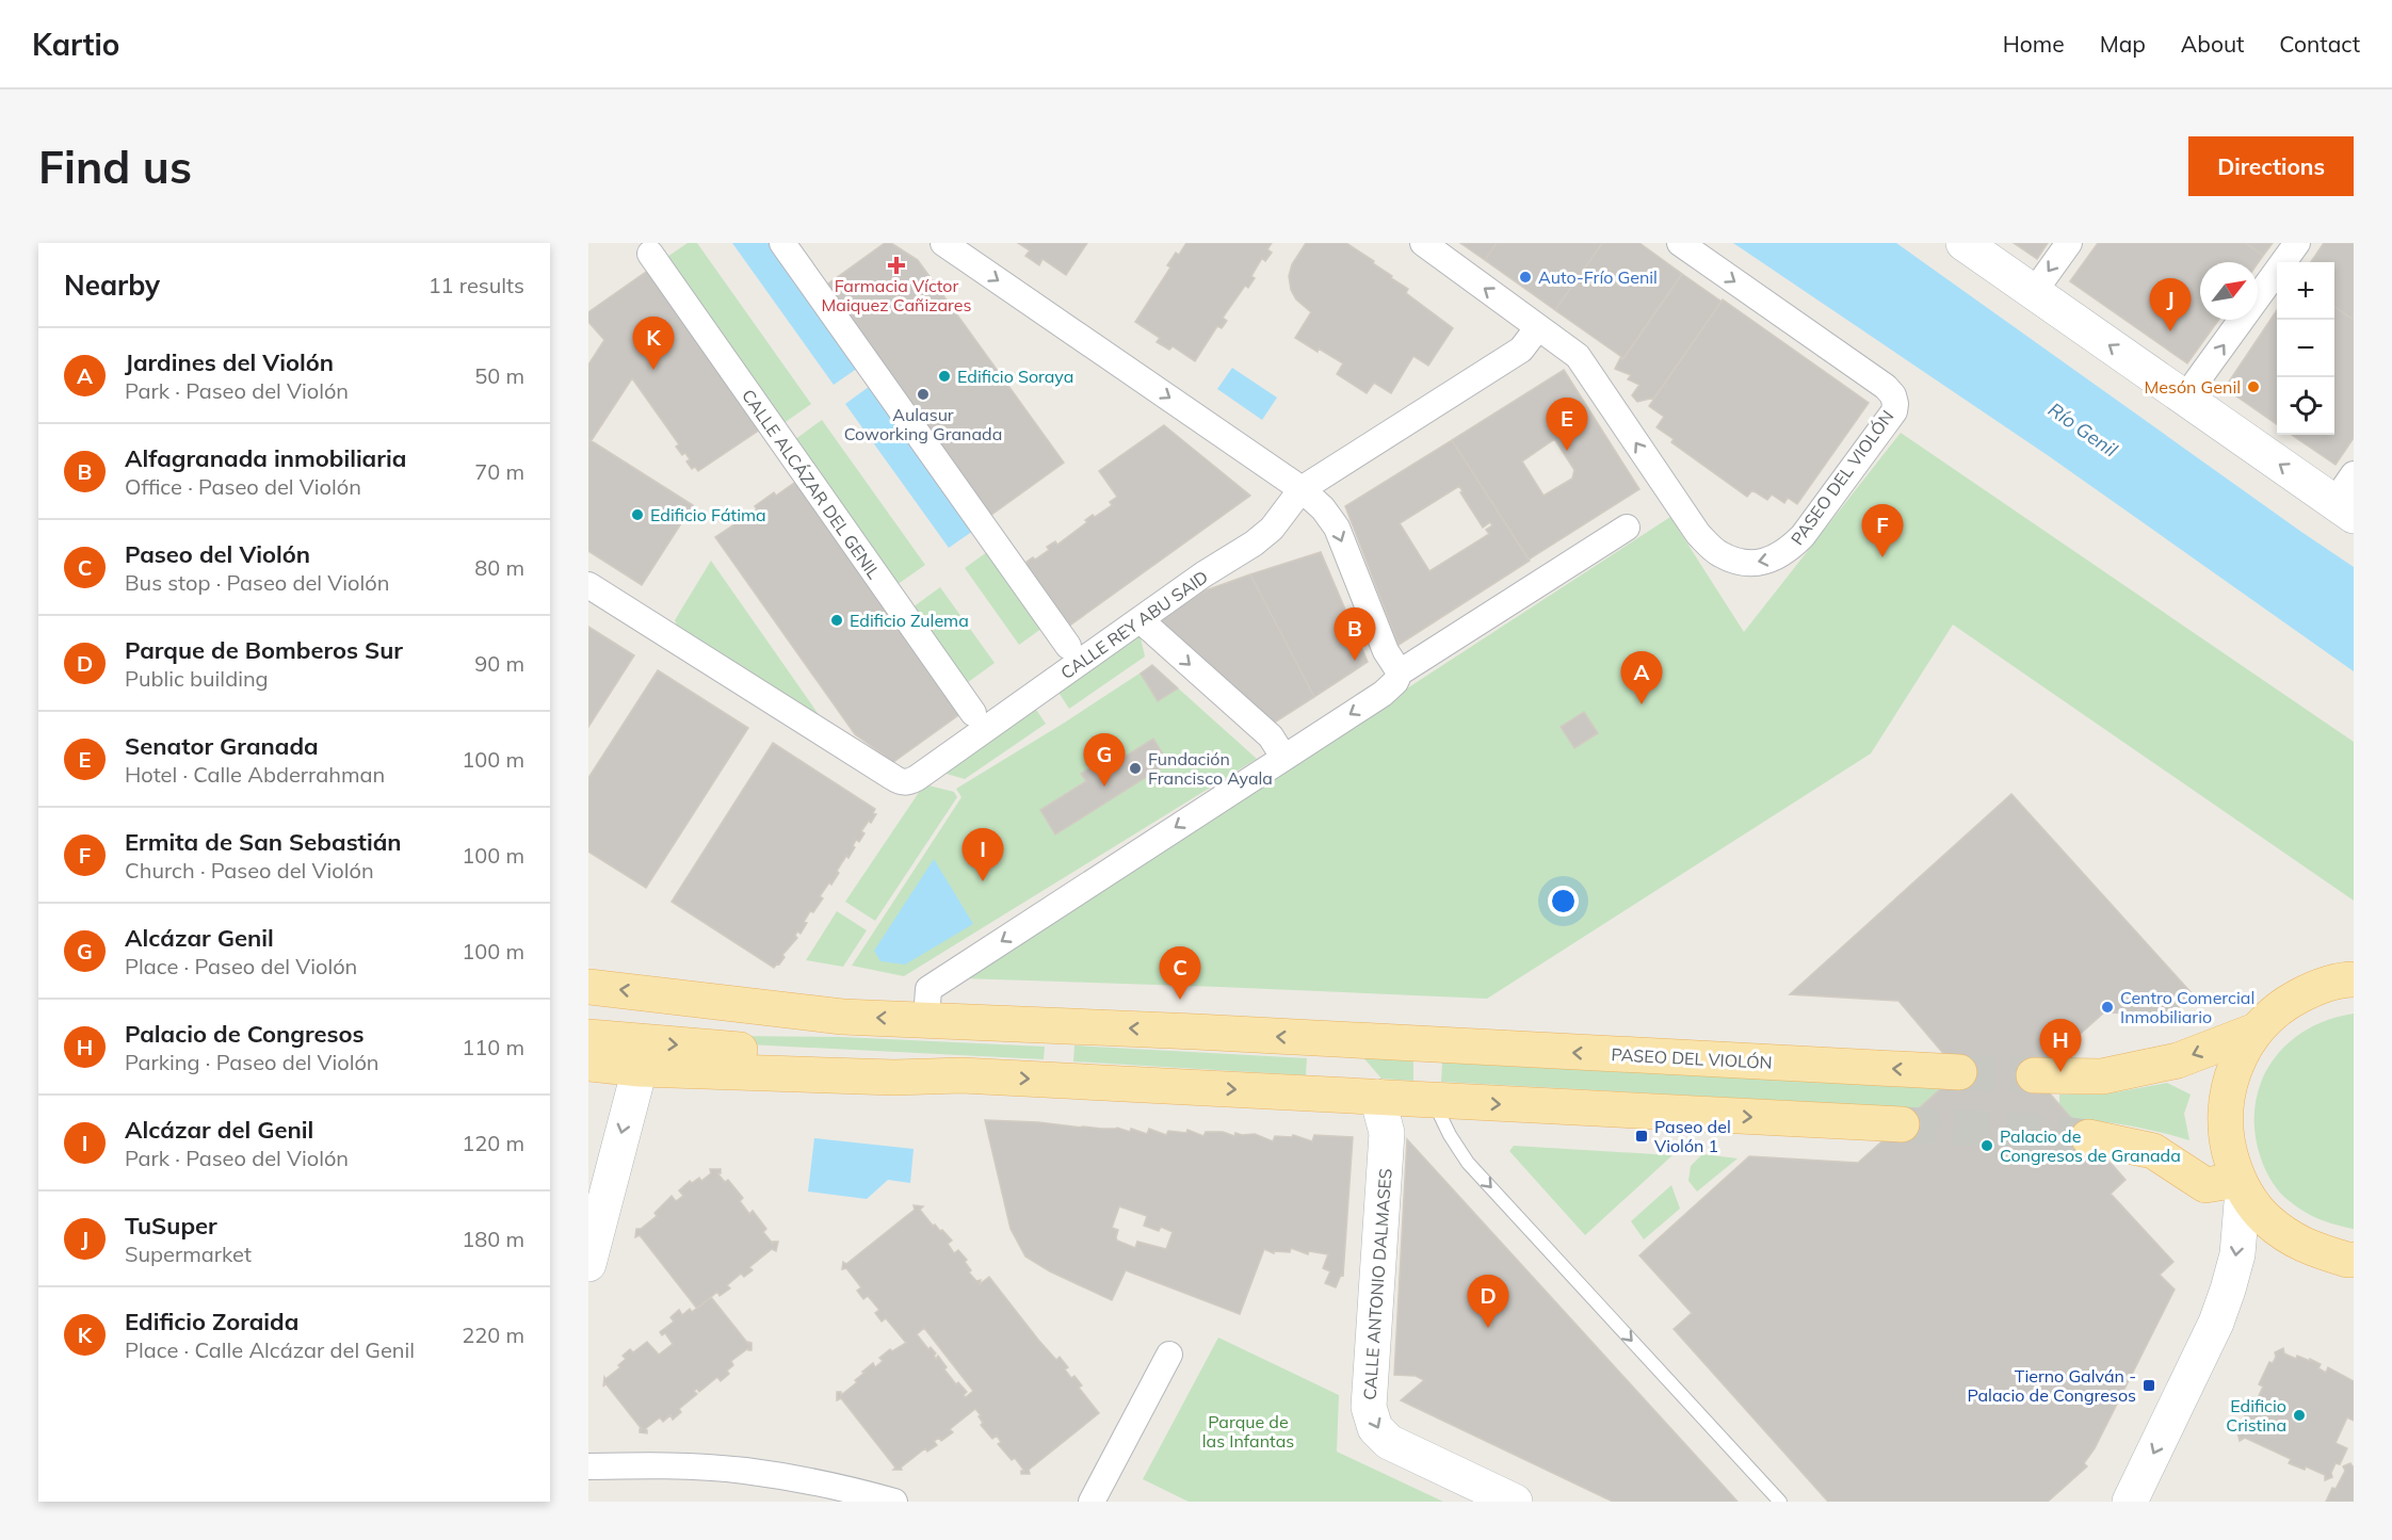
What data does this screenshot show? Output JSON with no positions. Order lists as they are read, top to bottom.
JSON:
{
  "streets": {
    "main road": ["PASEO DEL VIOLÓN"],
    "street": ["CALLE ALCÁZAR DEL GENIL", "CALLE REY ABU SAID", "CALLE ANTONIO DALMASES"]
  },
  "one_way": ["CALLE ANTONIO DALMASES"],
  "water": ["Río Genil"],
  "parks": ["Parque de las Infantas"],
  "places": {
    "health": ["Farmacia Víctor Maiquez Cañizares"],
    "other": [
      "Auto-Frío Genil",
      "Edificio Soraya",
      "Mesón Genil",
      "Aulasur Coworking Granada",
      "Edificio Fátima",
      "Edificio Zulema",
      "Fundación Francisco Ayala",
      "Centro Comercial Inmobiliario",
      "Palacio de Congresos de Granada",
      "Edificio Cristina"
    ],
    "transit": ["Paseo del Violón 1", "Tierno Galván - Palacio de Congresos"]
  },
  "north": "top right",
  "page": {
    "header": "Kartio",
    "nav": [
      "Home",
      "Map",
      "About",
      "Contact"
    ],
    "buttons": "Directions",
    "title": "Find us",
    "heading": ["Nearby", "11 results"],
    "map_buttons": ["+", "−"],
    "pins": [
      "J",
      "K",
      "E",
      "F",
      "B",
      "A",
      "G",
      "I",
      "C",
      "H",
      "D"
    ],
    "list": [
      {
        "mark": "A",
        "name": "Jardines del Violón",
        "note": "Park · Paseo del Violón",
        "value": "50 m"
      },
      {
        "mark": "B",
        "name": "Alfagranada inmobiliaria",
        "note": "Office · Paseo del Violón",
        "value": "70 m"
      },
      {
        "mark": "C",
        "name": "Paseo del Violón",
        "note": "Bus stop · Paseo del Violón",
        "value": "80 m"
      },
      {
        "mark": "D",
        "name": "Parque de Bomberos Sur",
        "note": "Public building",
        "value": "90 m"
      },
      {
        "mark": "E",
        "name": "Senator Granada",
        "note": "Hotel · Calle Abderrahman",
        "value": "100 m"
      },
      {
        "mark": "F",
        "name": "Ermita de San Sebastián",
        "note": "Church · Paseo del Violón",
        "value": "100 m"
      },
      {
        "mark": "G",
        "name": "Alcázar Genil",
        "note": "Place · Paseo del Violón",
        "value": "100 m"
      },
      {
        "mark": "H",
        "name": "Palacio de Congresos",
        "note": "Parking · Paseo del Violón",
        "value": "110 m"
      },
      {
        "mark": "I",
        "name": "Alcázar del Genil",
        "note": "Park · Paseo del Violón",
        "value": "120 m"
      },
      {
        "mark": "J",
        "name": "TuSuper",
        "note": "Supermarket",
        "value": "180 m"
      },
      {
        "mark": "K",
        "name": "Edificio Zoraida",
        "note": "Place · Calle Alcázar del Genil",
        "value": "220 m"
      }
    ]
  }
}
